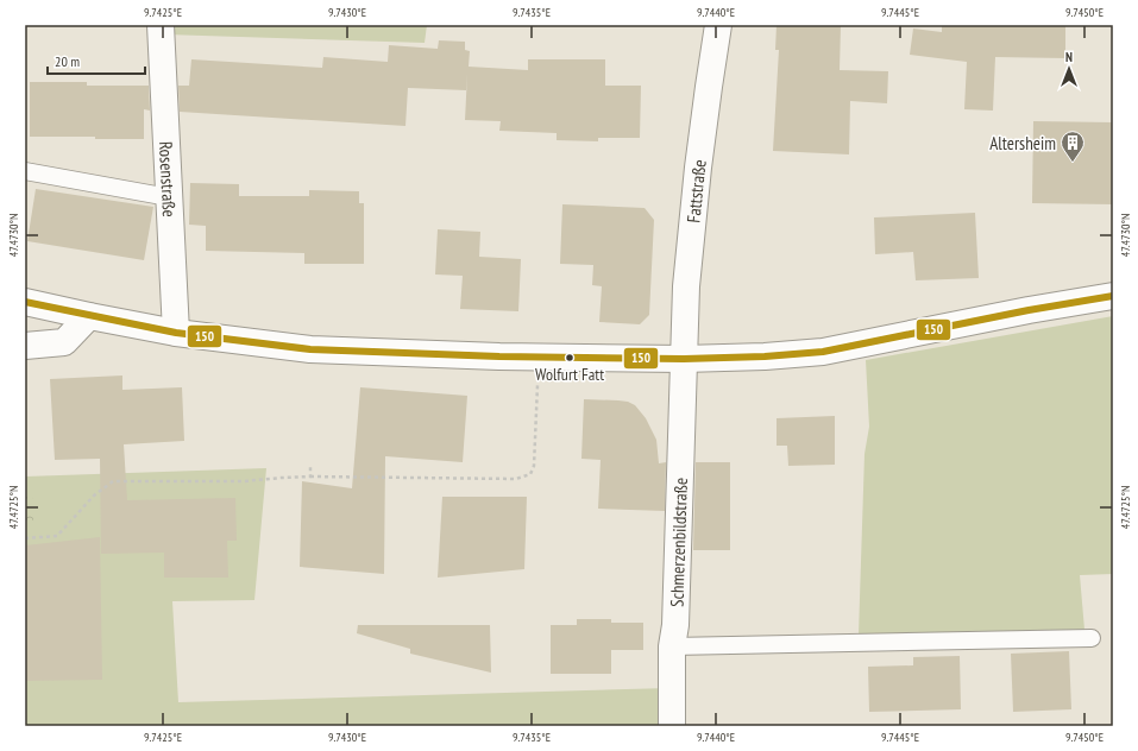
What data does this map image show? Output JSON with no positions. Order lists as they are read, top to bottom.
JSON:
{
  "streets": {
    "street": ["Rosenstraße", "Fattstraße", "Schmerzenbildstraße"]
  },
  "crossings": [
    ["Fattstraße", "Schmerzenbildstraße"]
  ],
  "places": {
    "building": ["Altersheim"],
    "other": ["Wolfurt Fatt"]
  },
  "lines": ["transit line 150"],
  "scale_bar": "20 m",
  "north": "top",
  "coordinates": [
    "9.7425°E",
    "9.7430°E",
    "9.7435°E",
    "9.7440°E",
    "9.7445°E",
    "9.7450°E",
    "47.4730°N",
    "47.4725°N"
  ]
}
